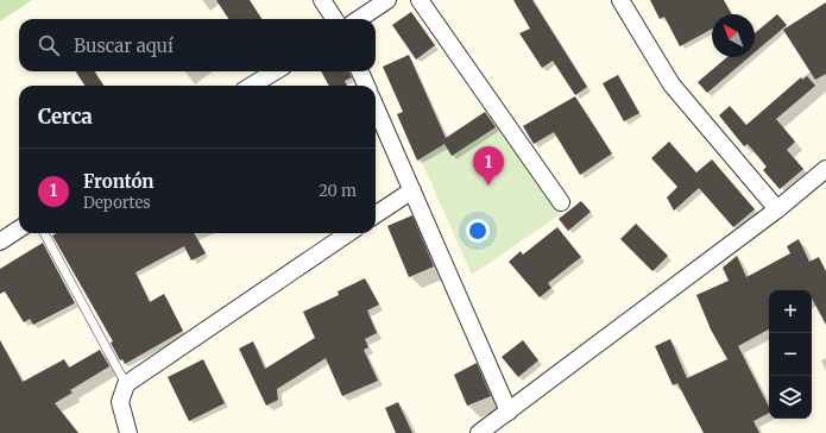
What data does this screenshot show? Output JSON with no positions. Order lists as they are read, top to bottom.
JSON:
{
  "north": "top left",
  "page": {
    "search": "Buscar aquí",
    "heading": "Cerca",
    "pins": "1",
    "list": [
      {
        "mark": "1",
        "name": "Frontón",
        "note": "Deportes",
        "value": "20 m"
      }
    ],
    "map_buttons": ["+", "−"]
  }
}
